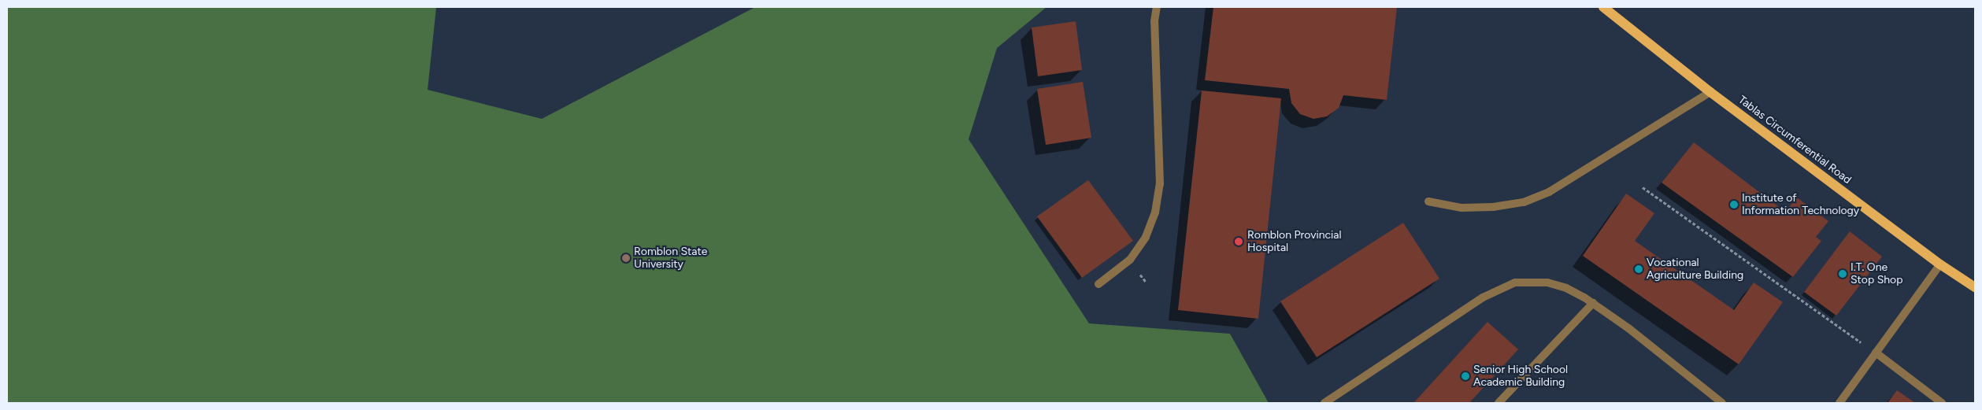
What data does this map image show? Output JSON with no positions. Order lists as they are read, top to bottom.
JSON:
{
  "streets": {
    "main road": ["Tablas Circumferential Road"]
  },
  "places": [
    "Institute of Information Technology",
    "Romblon Provincial Hospital",
    "Romblon State University",
    "Vocational Agriculture Building",
    "I.T. One Stop Shop",
    "Senior High School Academic Building"
  ]
}
